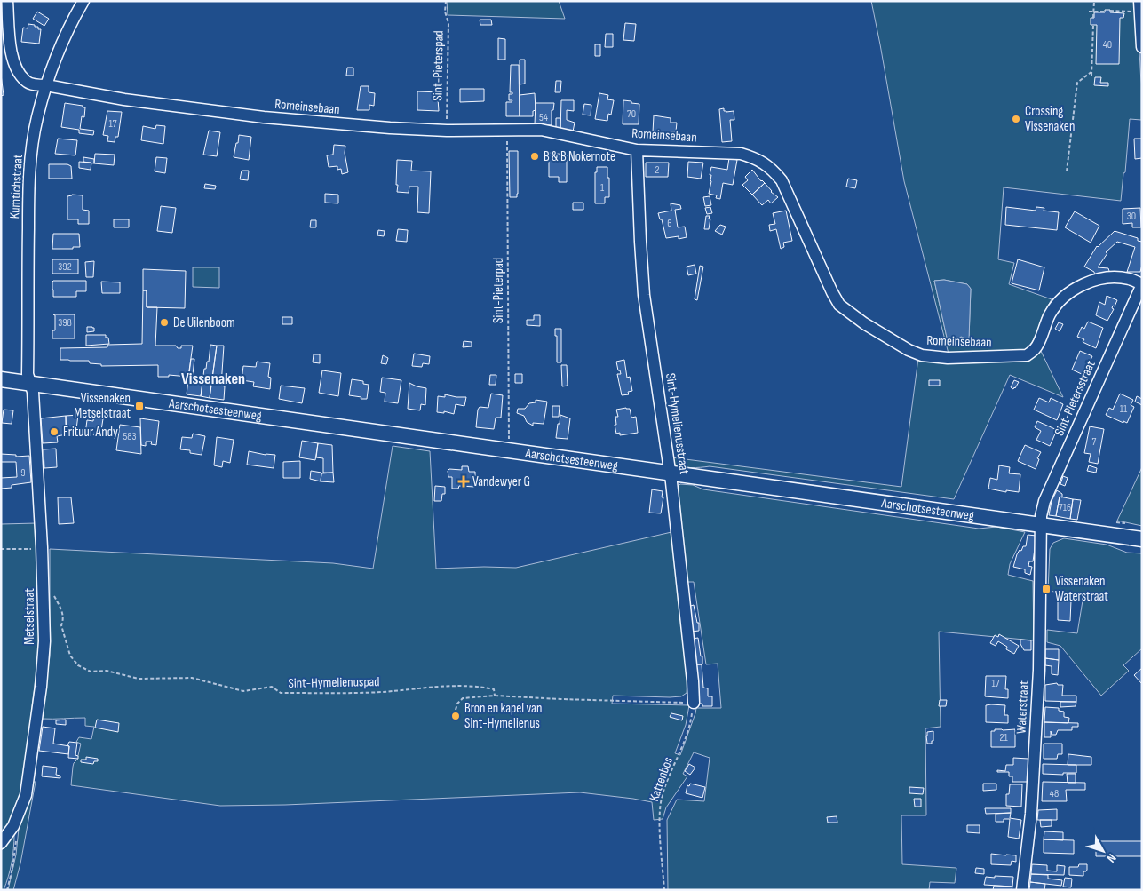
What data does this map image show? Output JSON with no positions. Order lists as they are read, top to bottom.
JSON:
{
  "streets": {
    "main road": ["Aarschotsesteenweg"],
    "street": [
      "Romeinsebaan",
      "Kumtichstraat",
      "Sint-Pietersstraat",
      "Sint-Hymelienusstraat",
      "Metselstraat",
      "Waterstraat"
    ],
    "path": [
      "Sint-Pieterspad",
      "Sint-Pieterpad",
      "Sint-Hymelienuspad",
      "Kattenbos"
    ]
  },
  "crossings": [
    ["Sint-Pieterspad", "Romeinsebaan"],
    ["Romeinsebaan", "Kumtichstraat"],
    ["Romeinsebaan", "Sint-Pieterpad"],
    ["Romeinsebaan", "Sint-Pietersstraat"],
    ["Romeinsebaan", "Sint-Hymelienusstraat"],
    ["Kumtichstraat", "Aarschotsesteenweg"],
    ["Kumtichstraat", "Metselstraat"],
    ["Sint-Pieterpad", "Aarschotsesteenweg"],
    ["Sint-Pietersstraat", "Aarschotsesteenweg"],
    ["Sint-Pietersstraat", "Waterstraat"],
    ["Aarschotsesteenweg", "Sint-Hymelienusstraat"],
    ["Aarschotsesteenweg", "Metselstraat"],
    ["Aarschotsesteenweg", "Waterstraat"],
    ["Sint-Hymelienusstraat", "Kattenbos"],
    ["Metselstraat", "Sint-Hymelienuspad"]
  ],
  "districts": ["Vissenaken"],
  "places": {
    "other": [
      "Crossing Vissenaken",
      "B & B Nokernote",
      "De Uilenboom",
      "Frituur Andy",
      "Bron en kapel van Sint-Hymelienus"
    ],
    "transit": ["Vissenaken Metselstraat", "Vissenaken Waterstraat"],
    "health": ["Vandewyer G"]
  },
  "house_numbers": [
    "40",
    "70",
    "54",
    "17",
    "2",
    "1",
    "30",
    "6",
    "392",
    "398",
    "11",
    "583",
    "7",
    "9",
    "716",
    "17",
    "21",
    "48"
  ],
  "north": "bottom right"
}
